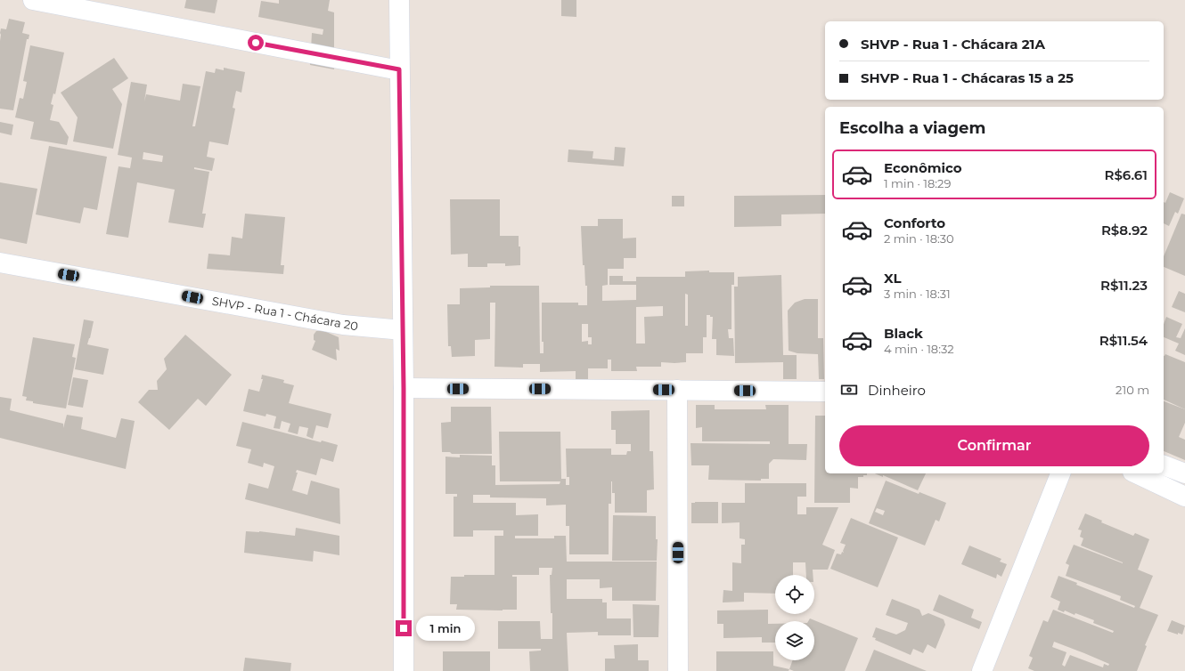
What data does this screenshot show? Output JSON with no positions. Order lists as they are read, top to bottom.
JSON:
{
  "streets": {
    "street": ["SHVP - Rua 1 - Chácara 20"]
  },
  "page": {
    "banner": ["SHVP - Rua 1 - Chácara 21A", "SHVP - Rua 1 - Chácaras 15 a 25"],
    "heading": "Escolha a viagem",
    "list": [
      {
        "name": "Econômico",
        "note": "1 min · 18:29",
        "value": "R$6.61"
      },
      {
        "name": "Conforto",
        "note": "2 min · 18:30",
        "value": "R$8.92"
      },
      {
        "name": "XL",
        "note": "3 min · 18:31",
        "value": "R$11.23"
      },
      {
        "name": "Black",
        "note": "4 min · 18:32",
        "value": "R$11.54"
      }
    ],
    "pay": ["Dinheiro", "210 m"],
    "buttons": "Confirmar",
    "bubble": "1 min"
  }
}
